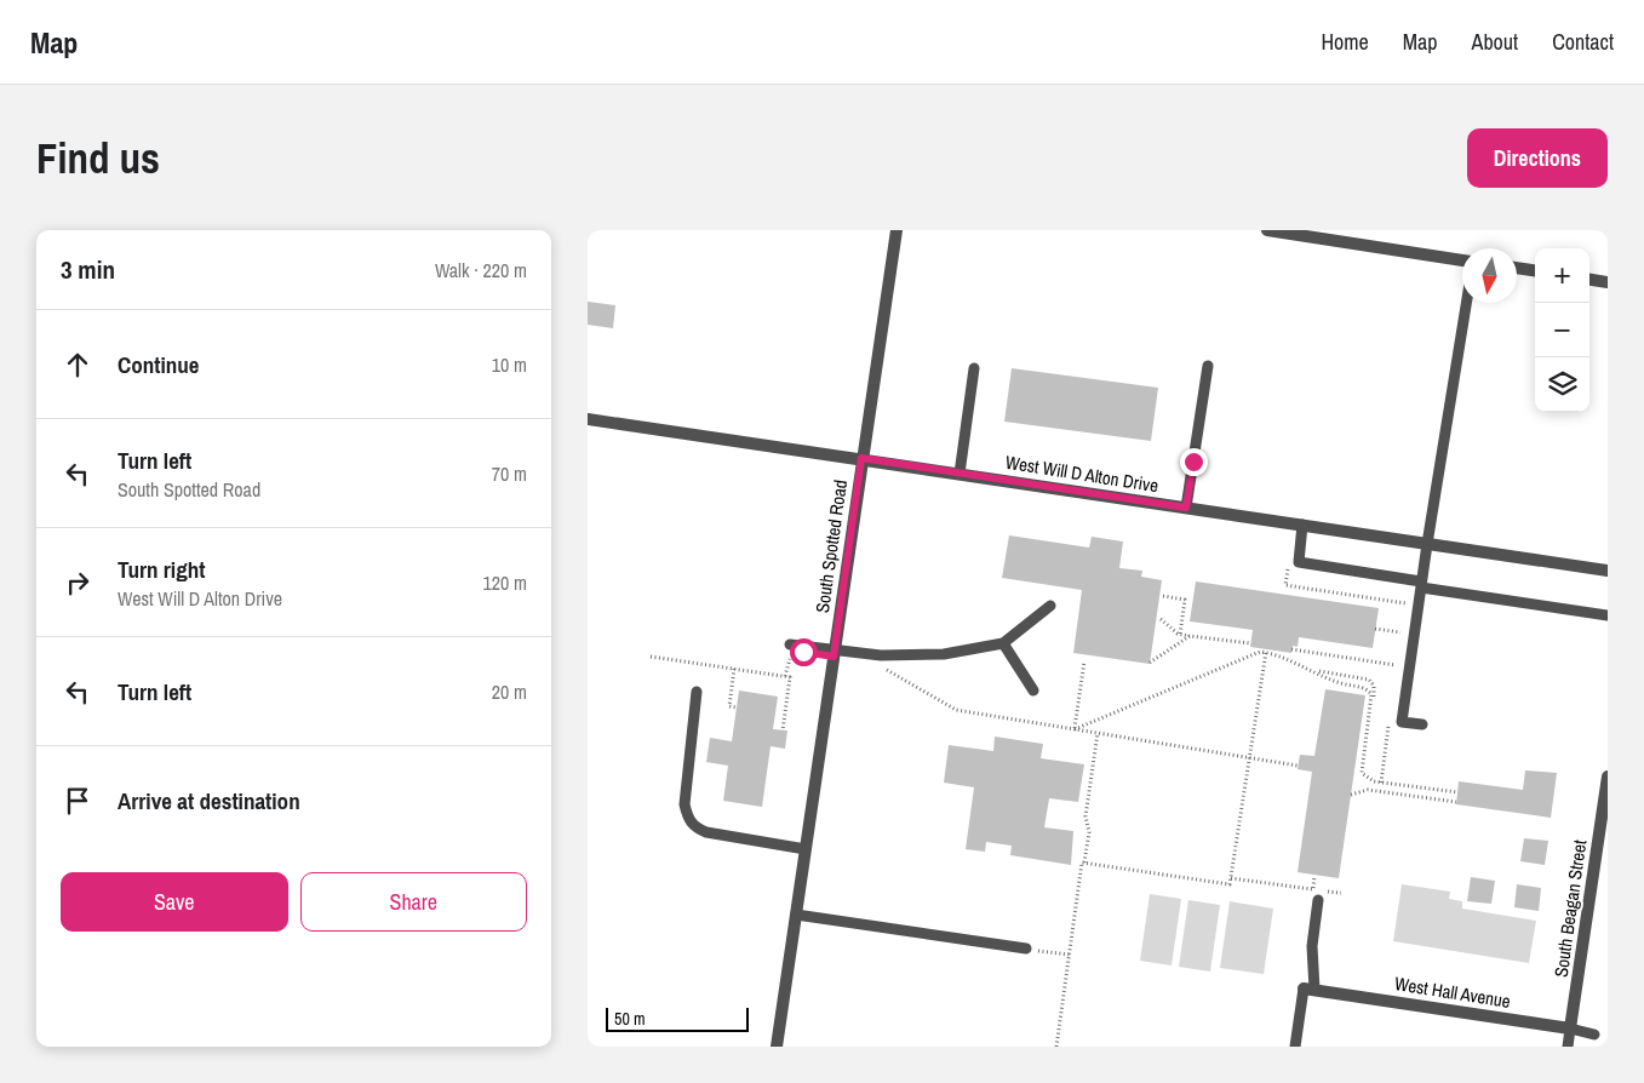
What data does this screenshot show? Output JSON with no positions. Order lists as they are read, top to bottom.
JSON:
{
  "streets": {
    "street": [
      "West Will D Alton Drive",
      "South Spotted Road",
      "South Beagan Street",
      "West Hall Avenue"
    ]
  },
  "crossings": [
    ["West Will D Alton Drive", "South Spotted Road"],
    ["South Beagan Street", "West Hall Avenue"]
  ],
  "scale_bar": "50 m",
  "north": "bottom",
  "page": {
    "header": "Map",
    "nav": [
      "Home",
      "Map",
      "About",
      "Contact"
    ],
    "buttons": [
      "Directions",
      ["Save", "Share"]
    ],
    "title": "Find us",
    "heading": ["3 min", "Walk · 220 m"],
    "map_buttons": ["+", "−"],
    "list": [
      ["Continue", "10 m"],
      ["Turn left", "South Spotted Road", "70 m"],
      ["Turn right", "West Will D Alton Drive", "120 m"],
      ["Turn left", "20 m"],
      "Arrive at destination"
    ],
    "scale": "50 m"
  }
}
